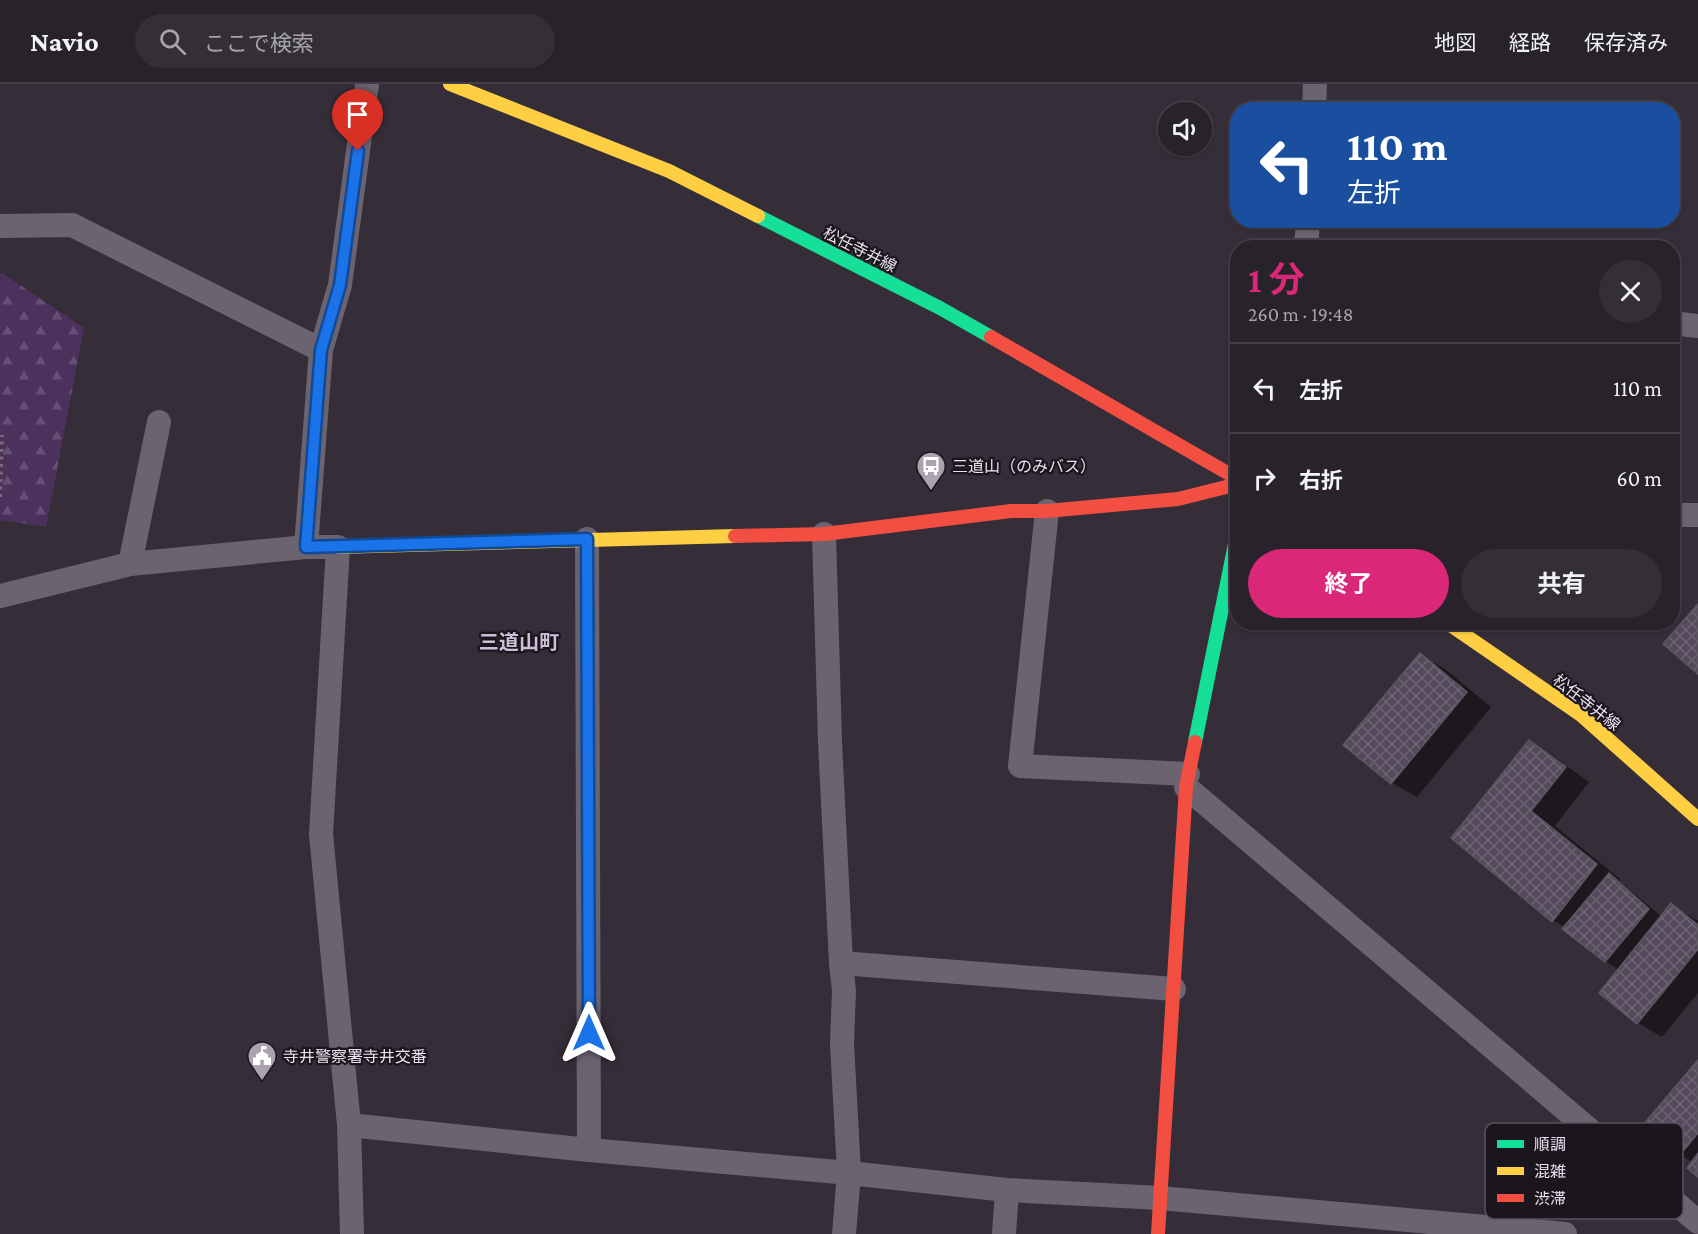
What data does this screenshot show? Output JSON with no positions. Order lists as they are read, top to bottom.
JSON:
{
  "streets": {
    "street": ["松任寺井線"]
  },
  "districts": ["三道山町"],
  "places": {
    "bus stop": ["三道山（のみバス）"],
    "public building": ["寺井警察署寺井交番"]
  },
  "legend": ["順調", "混雑", "渋滞"],
  "page": {
    "header": "Navio",
    "search": "ここで検索",
    "nav": ["地図", "経路", "保存済み"],
    "turn": ["110 m", "左折"],
    "heading": ["1 分", "260 m · 19:48"],
    "list": [
      {
        "name": "左折",
        "value": "110 m"
      },
      {
        "name": "右折",
        "value": "60 m"
      }
    ],
    "buttons": ["終了", "共有"]
  }
}
